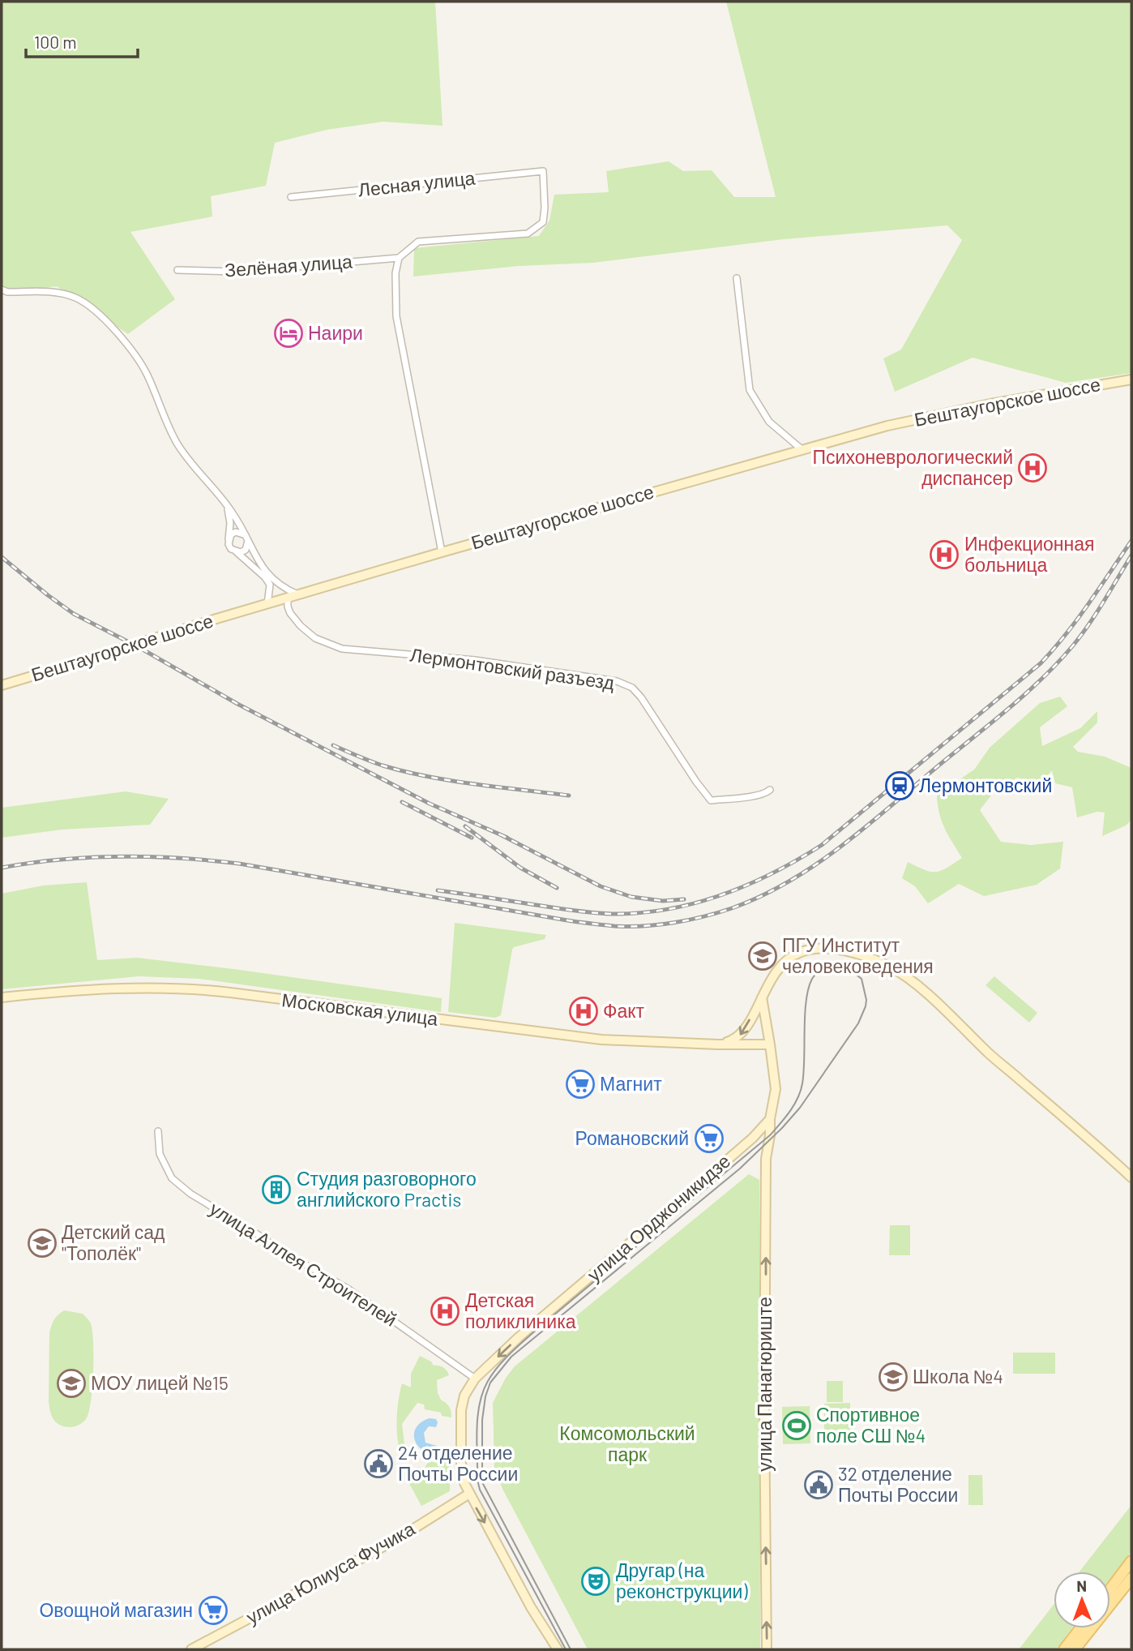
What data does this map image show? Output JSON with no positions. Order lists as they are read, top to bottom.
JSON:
{
  "streets": {
    "street": [
      "Лесная улица",
      "Зелёная улица",
      "Бештаугорское шоссе",
      "Лермонтовский разъезд",
      "Московская улица",
      "улица Орджоникидзе",
      "улица Аллея Строителей",
      "улица Панагюриште",
      "улица Юлиуса Фучика"
    ]
  },
  "crossings": [
    ["Лесная улица", "Зелёная улица"],
    ["Бештаугорское шоссе", "Лермонтовский разъезд"],
    ["улица Орджоникидзе", "улица Аллея Строителей"],
    ["улица Орджоникидзе", "улица Панагюриште"],
    ["улица Орджоникидзе", "улица Юлиуса Фучика"]
  ],
  "one_way": ["улица Орджоникидзе", "улица Панагюриште"],
  "parks": ["Комсомольский парк"],
  "places": {
    "hotel": ["Наири"],
    "hospital": [
      "Психоневрологический диспансер",
      "Инфекционная больница",
      "Факт",
      "Детская поликлиника"
    ],
    "station": ["Лермонтовский"],
    "school or university": [
      "ПГУ Институт человековедения",
      "Детский сад \"Тополёк\"",
      "Школа №4",
      "МОУ лицей №15"
    ],
    "supermarket": ["Магнит", "Романовский", "Овощной магазин"],
    "building": ["Студия разговорного английского Practis"],
    "sports": ["Спортивное поле СШ №4"],
    "public building": ["24 отделение Почты России", "32 отделение Почты России"],
    "theatre": ["Другар (на реконструкции)"]
  },
  "scale_bar": "100 m",
  "north": "top"
}
